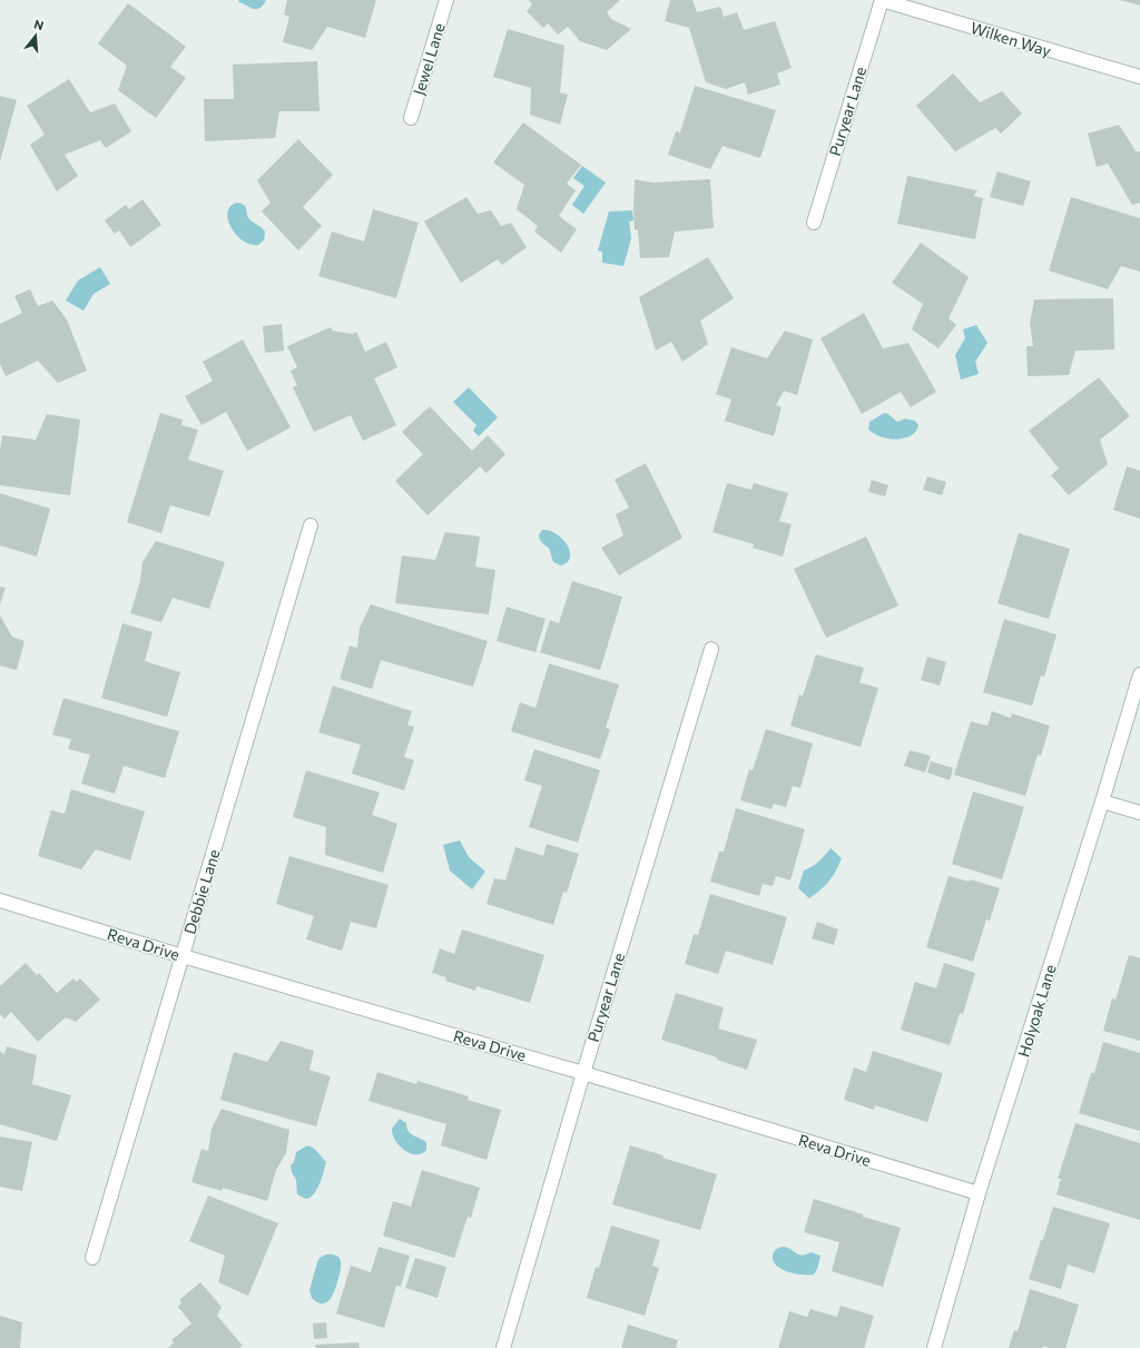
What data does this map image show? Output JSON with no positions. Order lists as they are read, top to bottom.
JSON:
{
  "streets": {
    "street": [
      "Wilken Way",
      "Jewel Lane",
      "Puryear Lane",
      "Debbie Lane",
      "Reva Drive",
      "Holyoak Lane"
    ]
  },
  "crossings": [
    ["Wilken Way", "Puryear Lane"],
    ["Puryear Lane", "Reva Drive"],
    ["Debbie Lane", "Reva Drive"],
    ["Reva Drive", "Holyoak Lane"]
  ],
  "north": "top"
}
